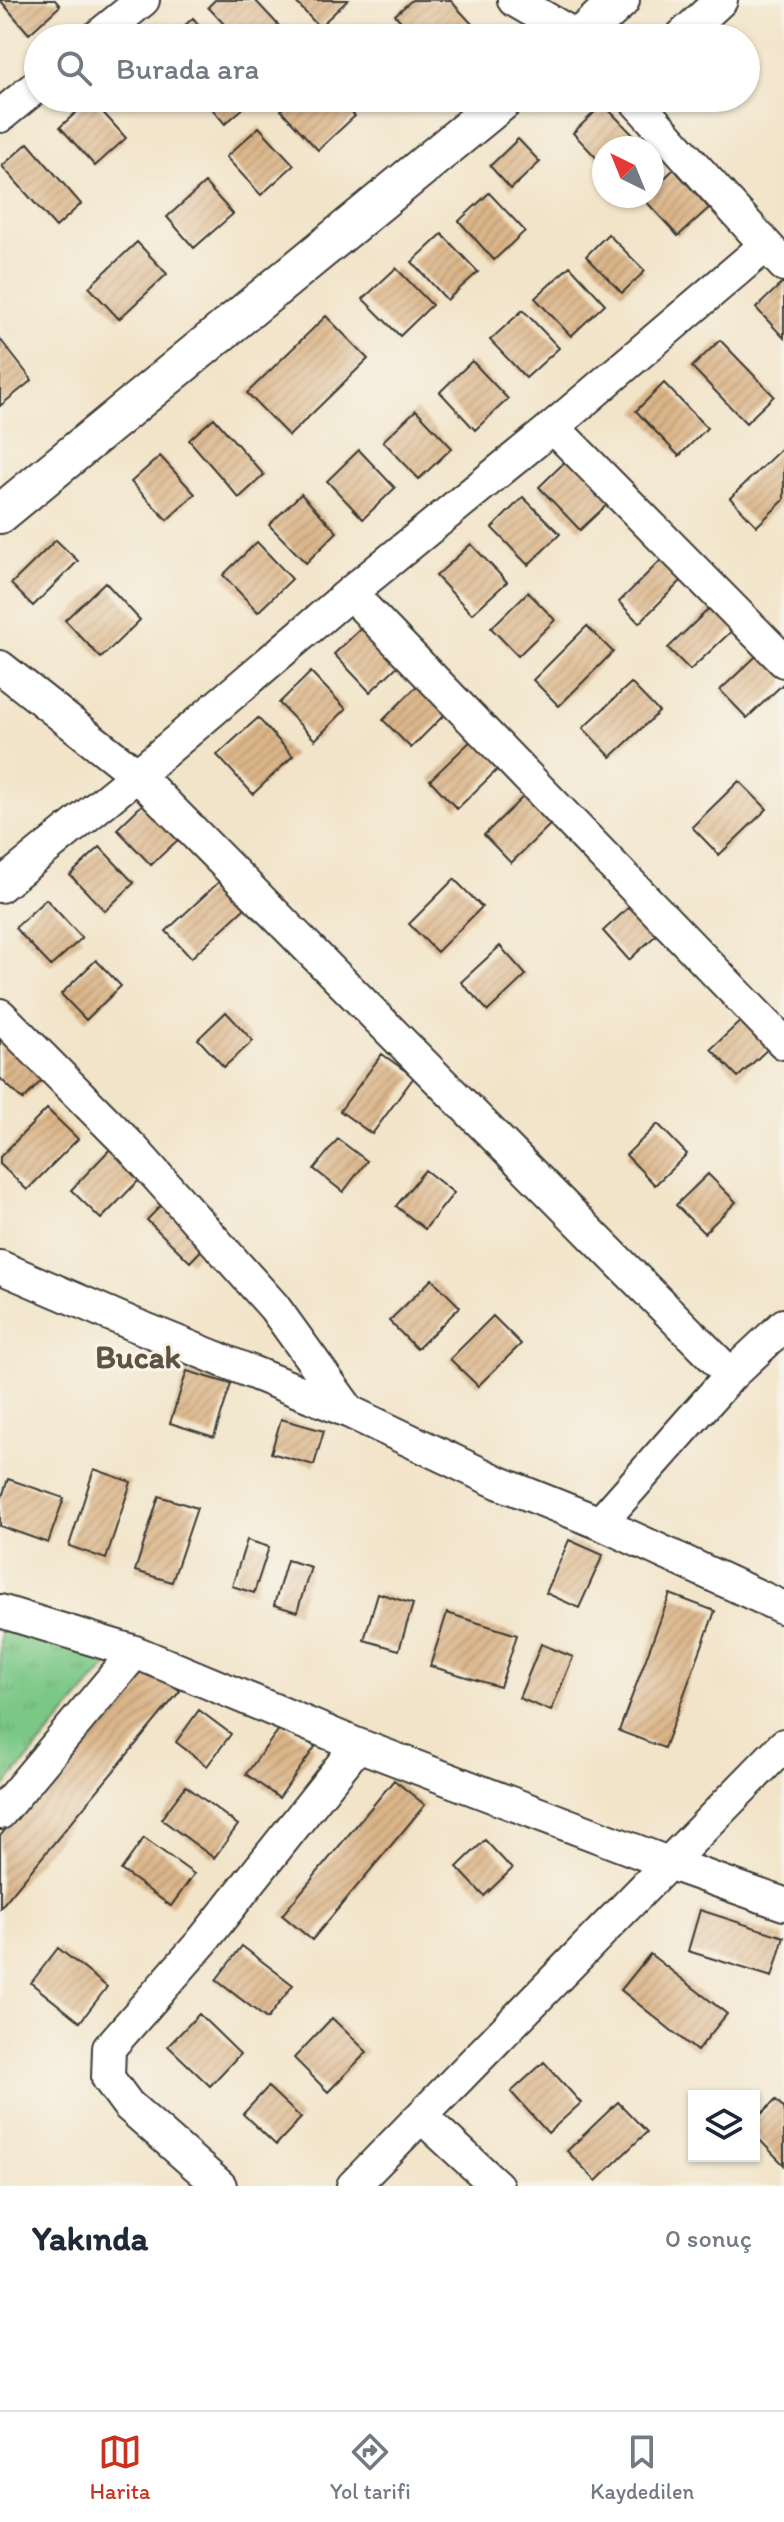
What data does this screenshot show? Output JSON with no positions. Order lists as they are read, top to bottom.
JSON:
{
  "districts": ["Bucak"],
  "north": "top left",
  "page": {
    "search": "Burada ara",
    "heading": ["Yakında", "0 sonuç"],
    "nav": ["Harita", "Yol tarifi", "Kaydedilen"]
  }
}
